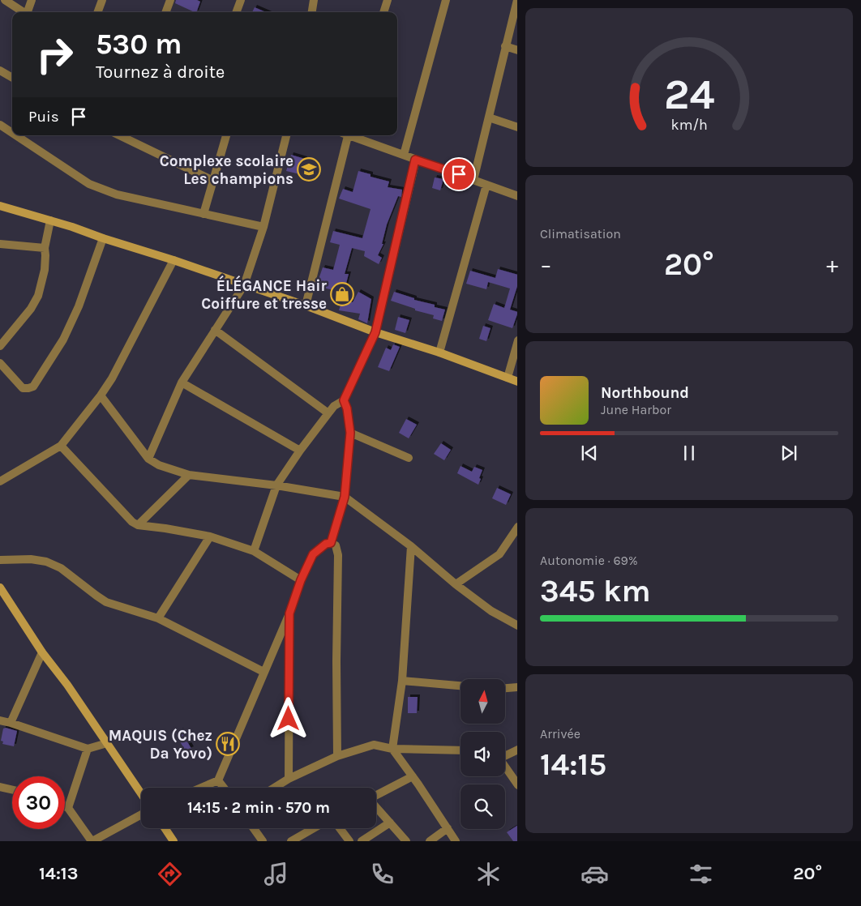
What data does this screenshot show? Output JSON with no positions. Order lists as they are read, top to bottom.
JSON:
{
  "places": {
    "school or university": ["Complexe scolaire Les champions"],
    "shop": ["ÉLÉGANCE Hair Coiffure et tresse"],
    "restaurant": ["MAQUIS (Chez Da Yovo)"]
  },
  "north": "top",
  "page": {
    "turn": ["530 m", "Tournez à droite"],
    "then": "Puis",
    "tile": [
      "Climatisation",
      ["Autonomie · 69%", "345 km"],
      ["Arrivée", "14:15"]
    ],
    "heat": ["−", "20°", "+"],
    "song": ["Northbound", "June Harbor"],
    "limit": "30",
    "trip": "14:15 · 2 min · 570 m",
    "tabs": ["14:13", "20°"],
    "gauge": ["24", "km/h"]
  }
}
